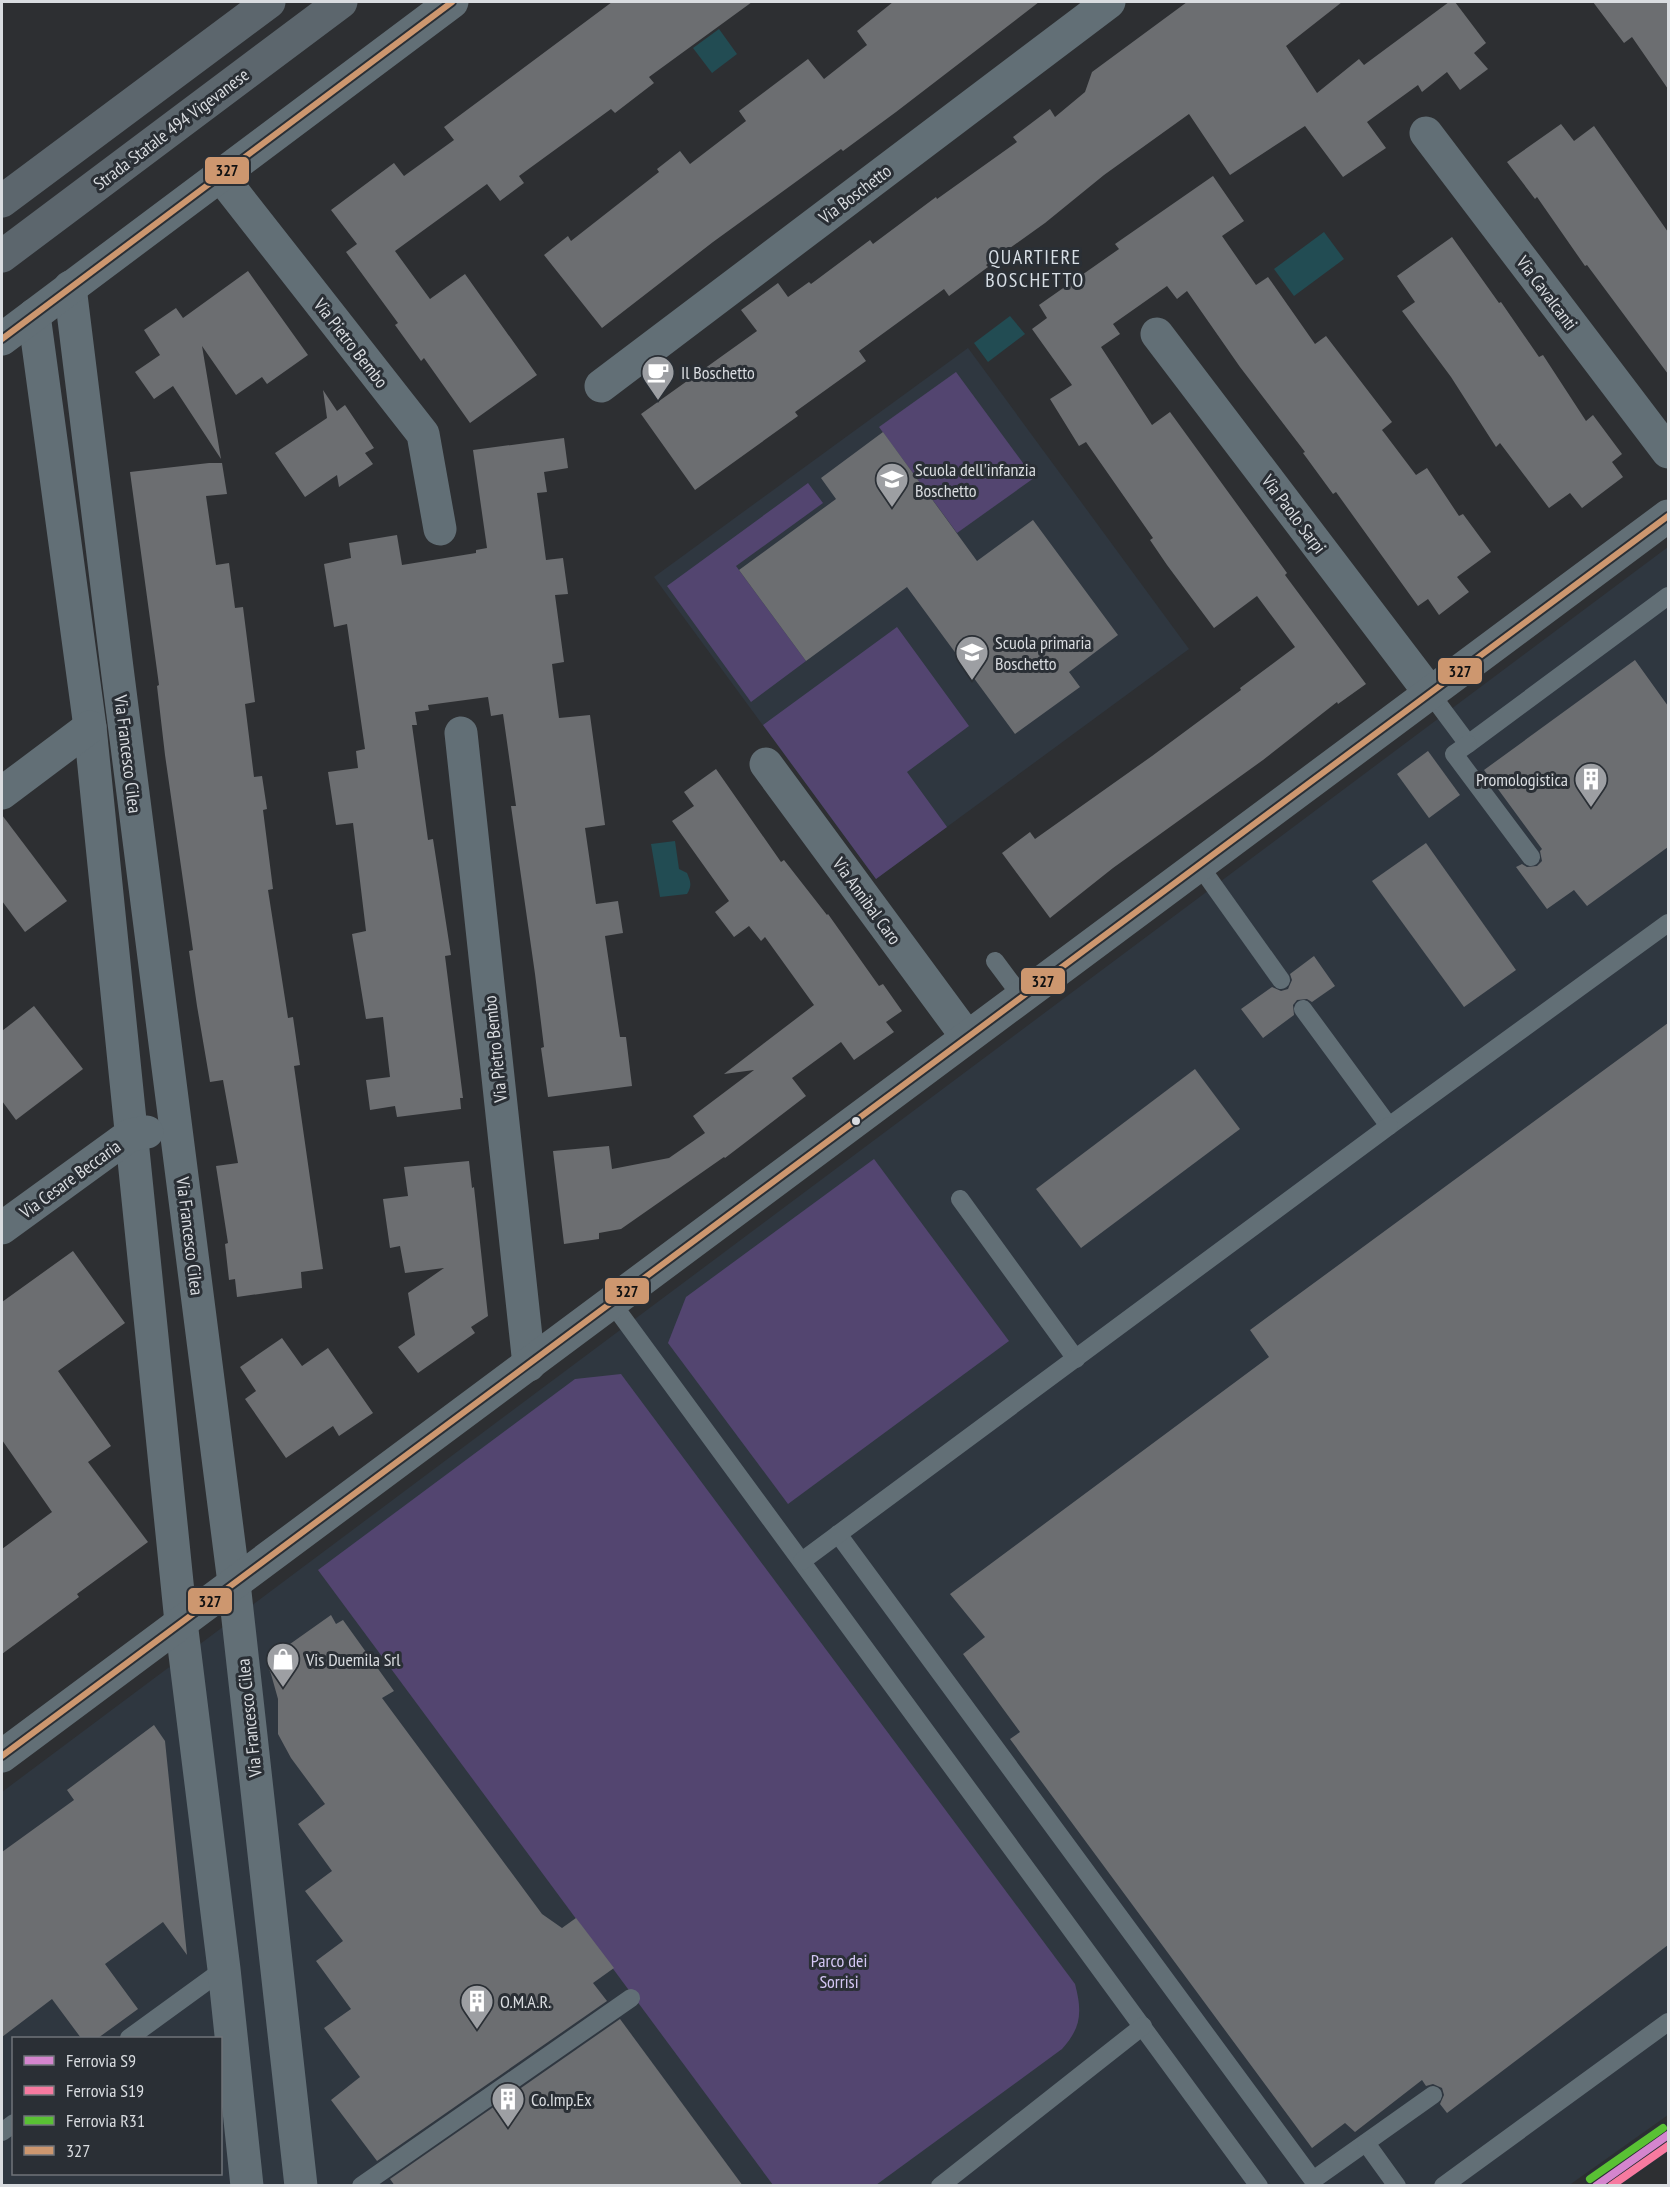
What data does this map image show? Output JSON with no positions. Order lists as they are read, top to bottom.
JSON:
{
  "streets": {
    "main road": ["Strada Statale 494 Vigevanese"],
    "street": [
      "Via Boschetto",
      "Via Cavalcanti",
      "Via Pietro Bembo",
      "Via Paolo Sarpi",
      "Via Francesco Cilea",
      "Via Annibal Caro",
      "Via Cesare Beccaria"
    ]
  },
  "crossings": [
    ["Via Francesco Cilea", "Via Cesare Beccaria"]
  ],
  "districts": ["QUARTIERE BOSCHETTO"],
  "parks": ["Parco dei Sorrisi"],
  "places": {
    "cafe": ["Il Boschetto"],
    "school or university": ["Scuola dell'infanzia Boschetto", "Scuola primaria Boschetto"],
    "building": ["Promologistica", "O.M.A.R.", "Co.Imp.Ex"],
    "shop": ["Vis Duemila Srl"]
  },
  "lines": [
    "transit line 327",
    "rail line R31",
    "rail line S9",
    "rail line S19"
  ],
  "legend": [
    "Ferrovia S9",
    "Ferrovia S19",
    "Ferrovia R31",
    "327"
  ]
}
